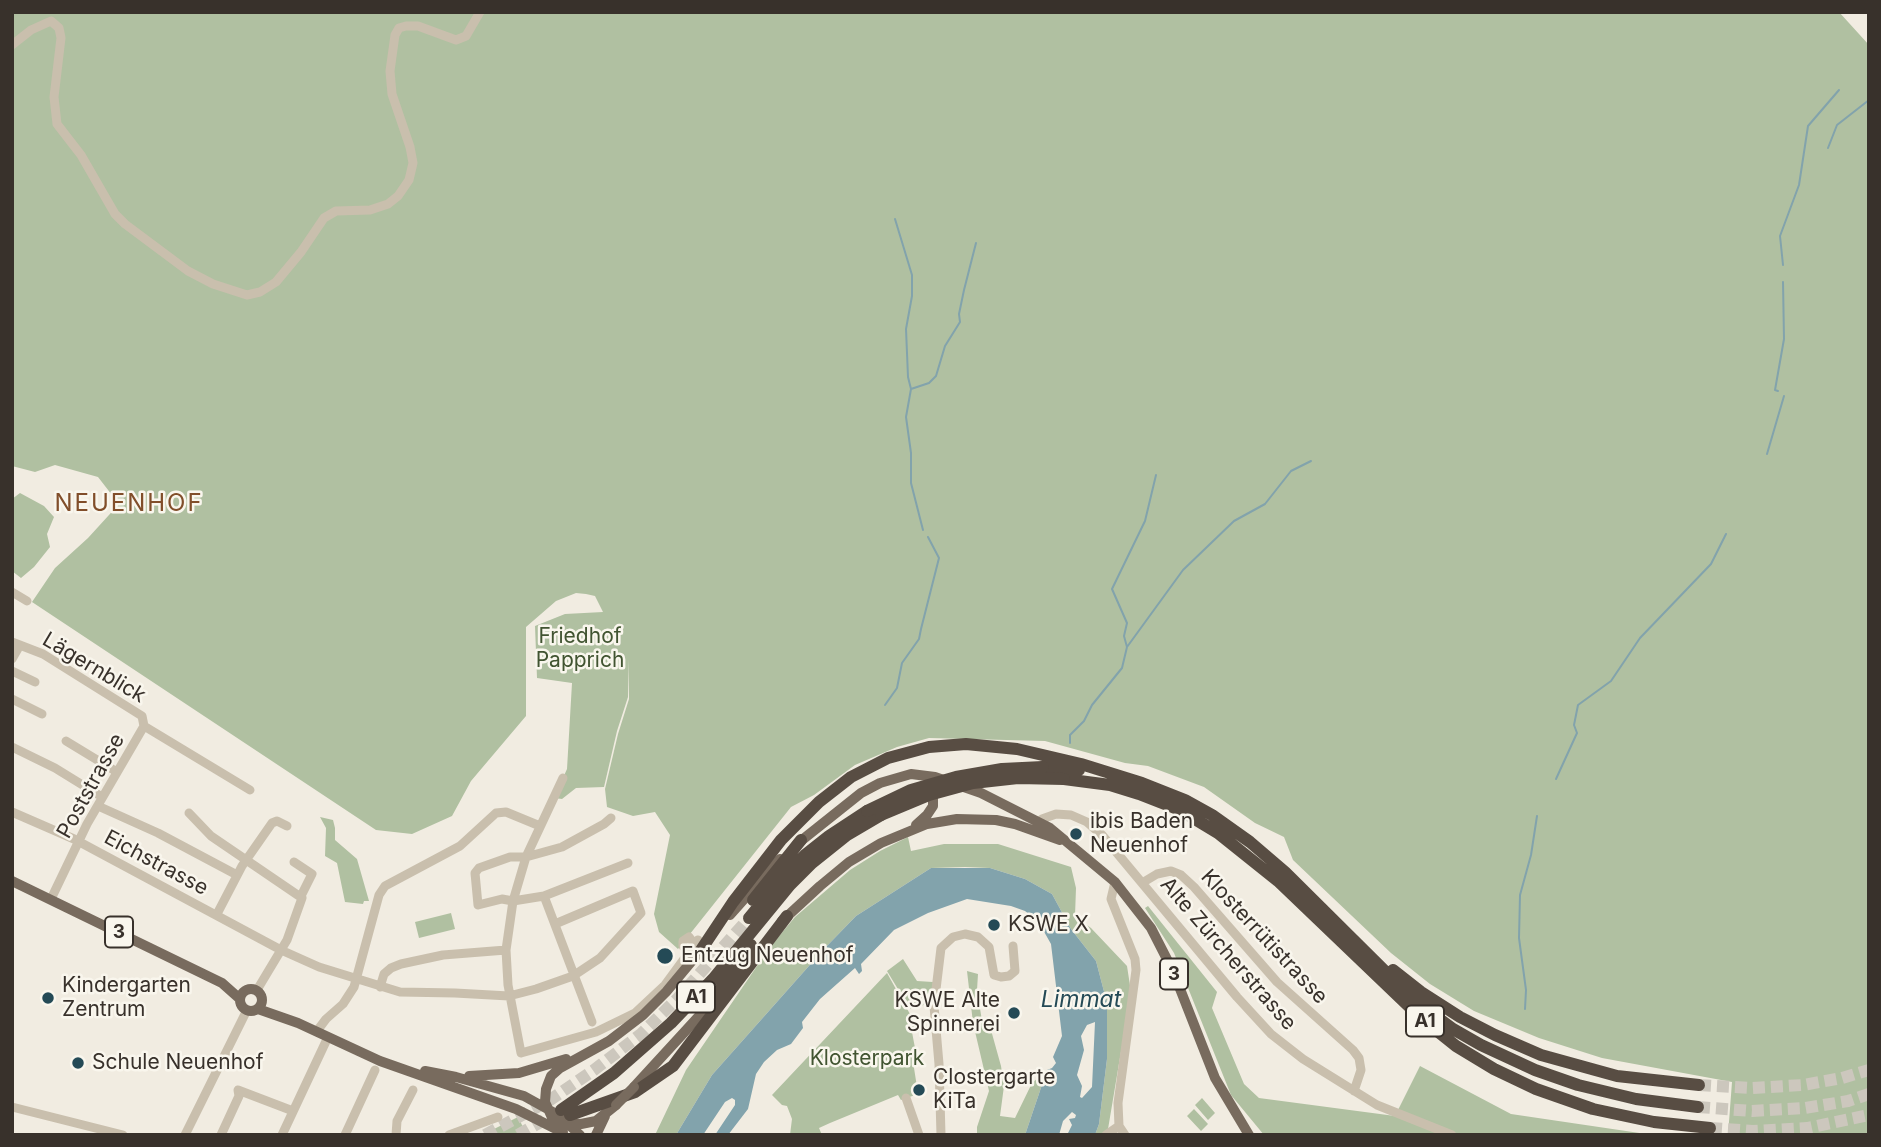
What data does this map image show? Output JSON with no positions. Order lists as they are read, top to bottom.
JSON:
{
  "streets": {
    "highway": ["A1"],
    "main road": ["3"],
    "street": [
      "Lägernblick",
      "Poststrasse",
      "Eichstrasse",
      "Klosterrütistrasse",
      "Alte Zürcherstrasse"
    ]
  },
  "crossings": [
    ["Lägernblick", "Poststrasse"],
    ["Poststrasse", "Eichstrasse"],
    ["Poststrasse", "3"],
    ["3", "Alte Zürcherstrasse"],
    ["3", "A1"],
    ["Klosterrütistrasse", "Alte Zürcherstrasse"]
  ],
  "districts": ["NEUENHOF"],
  "water": ["Limmat"],
  "parks": ["Friedhof Papprich", "Klosterpark"],
  "places": [
    "ibis Baden Neuenhof",
    "KSWE X",
    "Entzug Neuenhof",
    "Kindergarten Zentrum",
    "KSWE Alte Spinnerei",
    "Schule Neuenhof",
    "Clostergarte KiTa"
  ]
}
